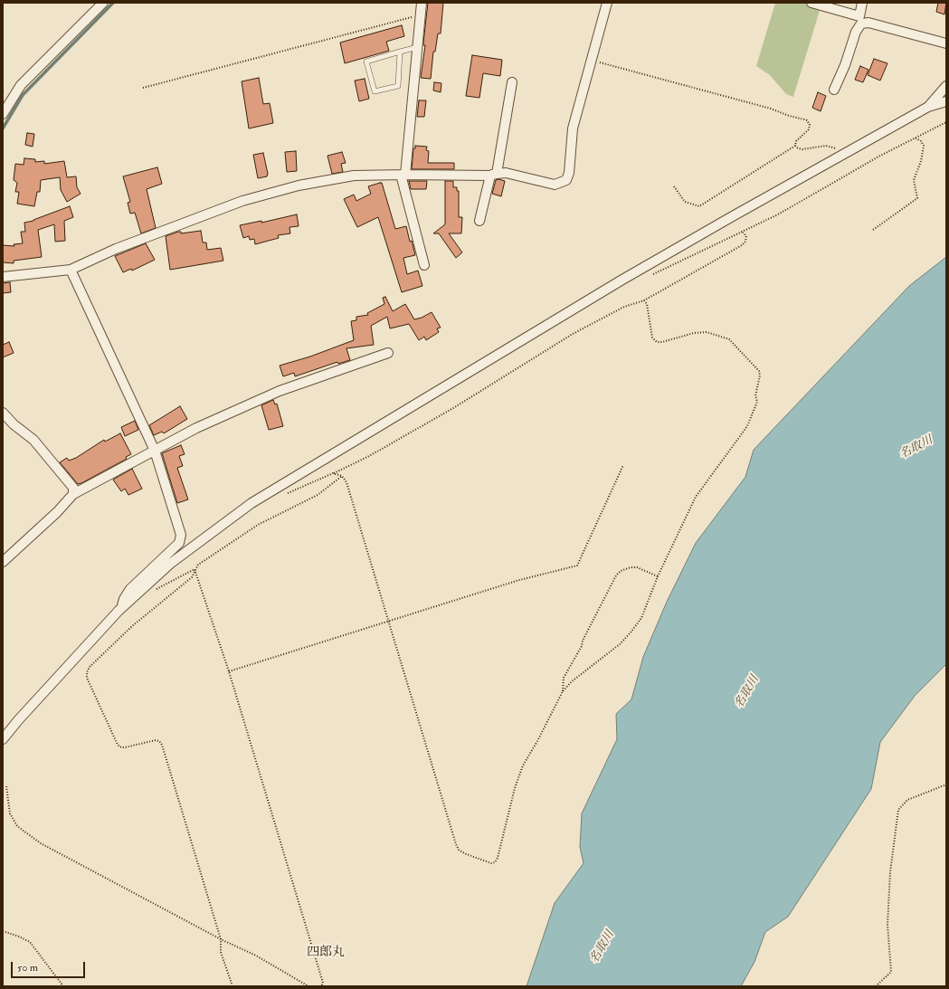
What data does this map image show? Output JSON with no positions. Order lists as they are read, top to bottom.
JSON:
{
  "districts": ["四郎丸"],
  "water": ["名取川"],
  "scale_bar": "50 m"
}
